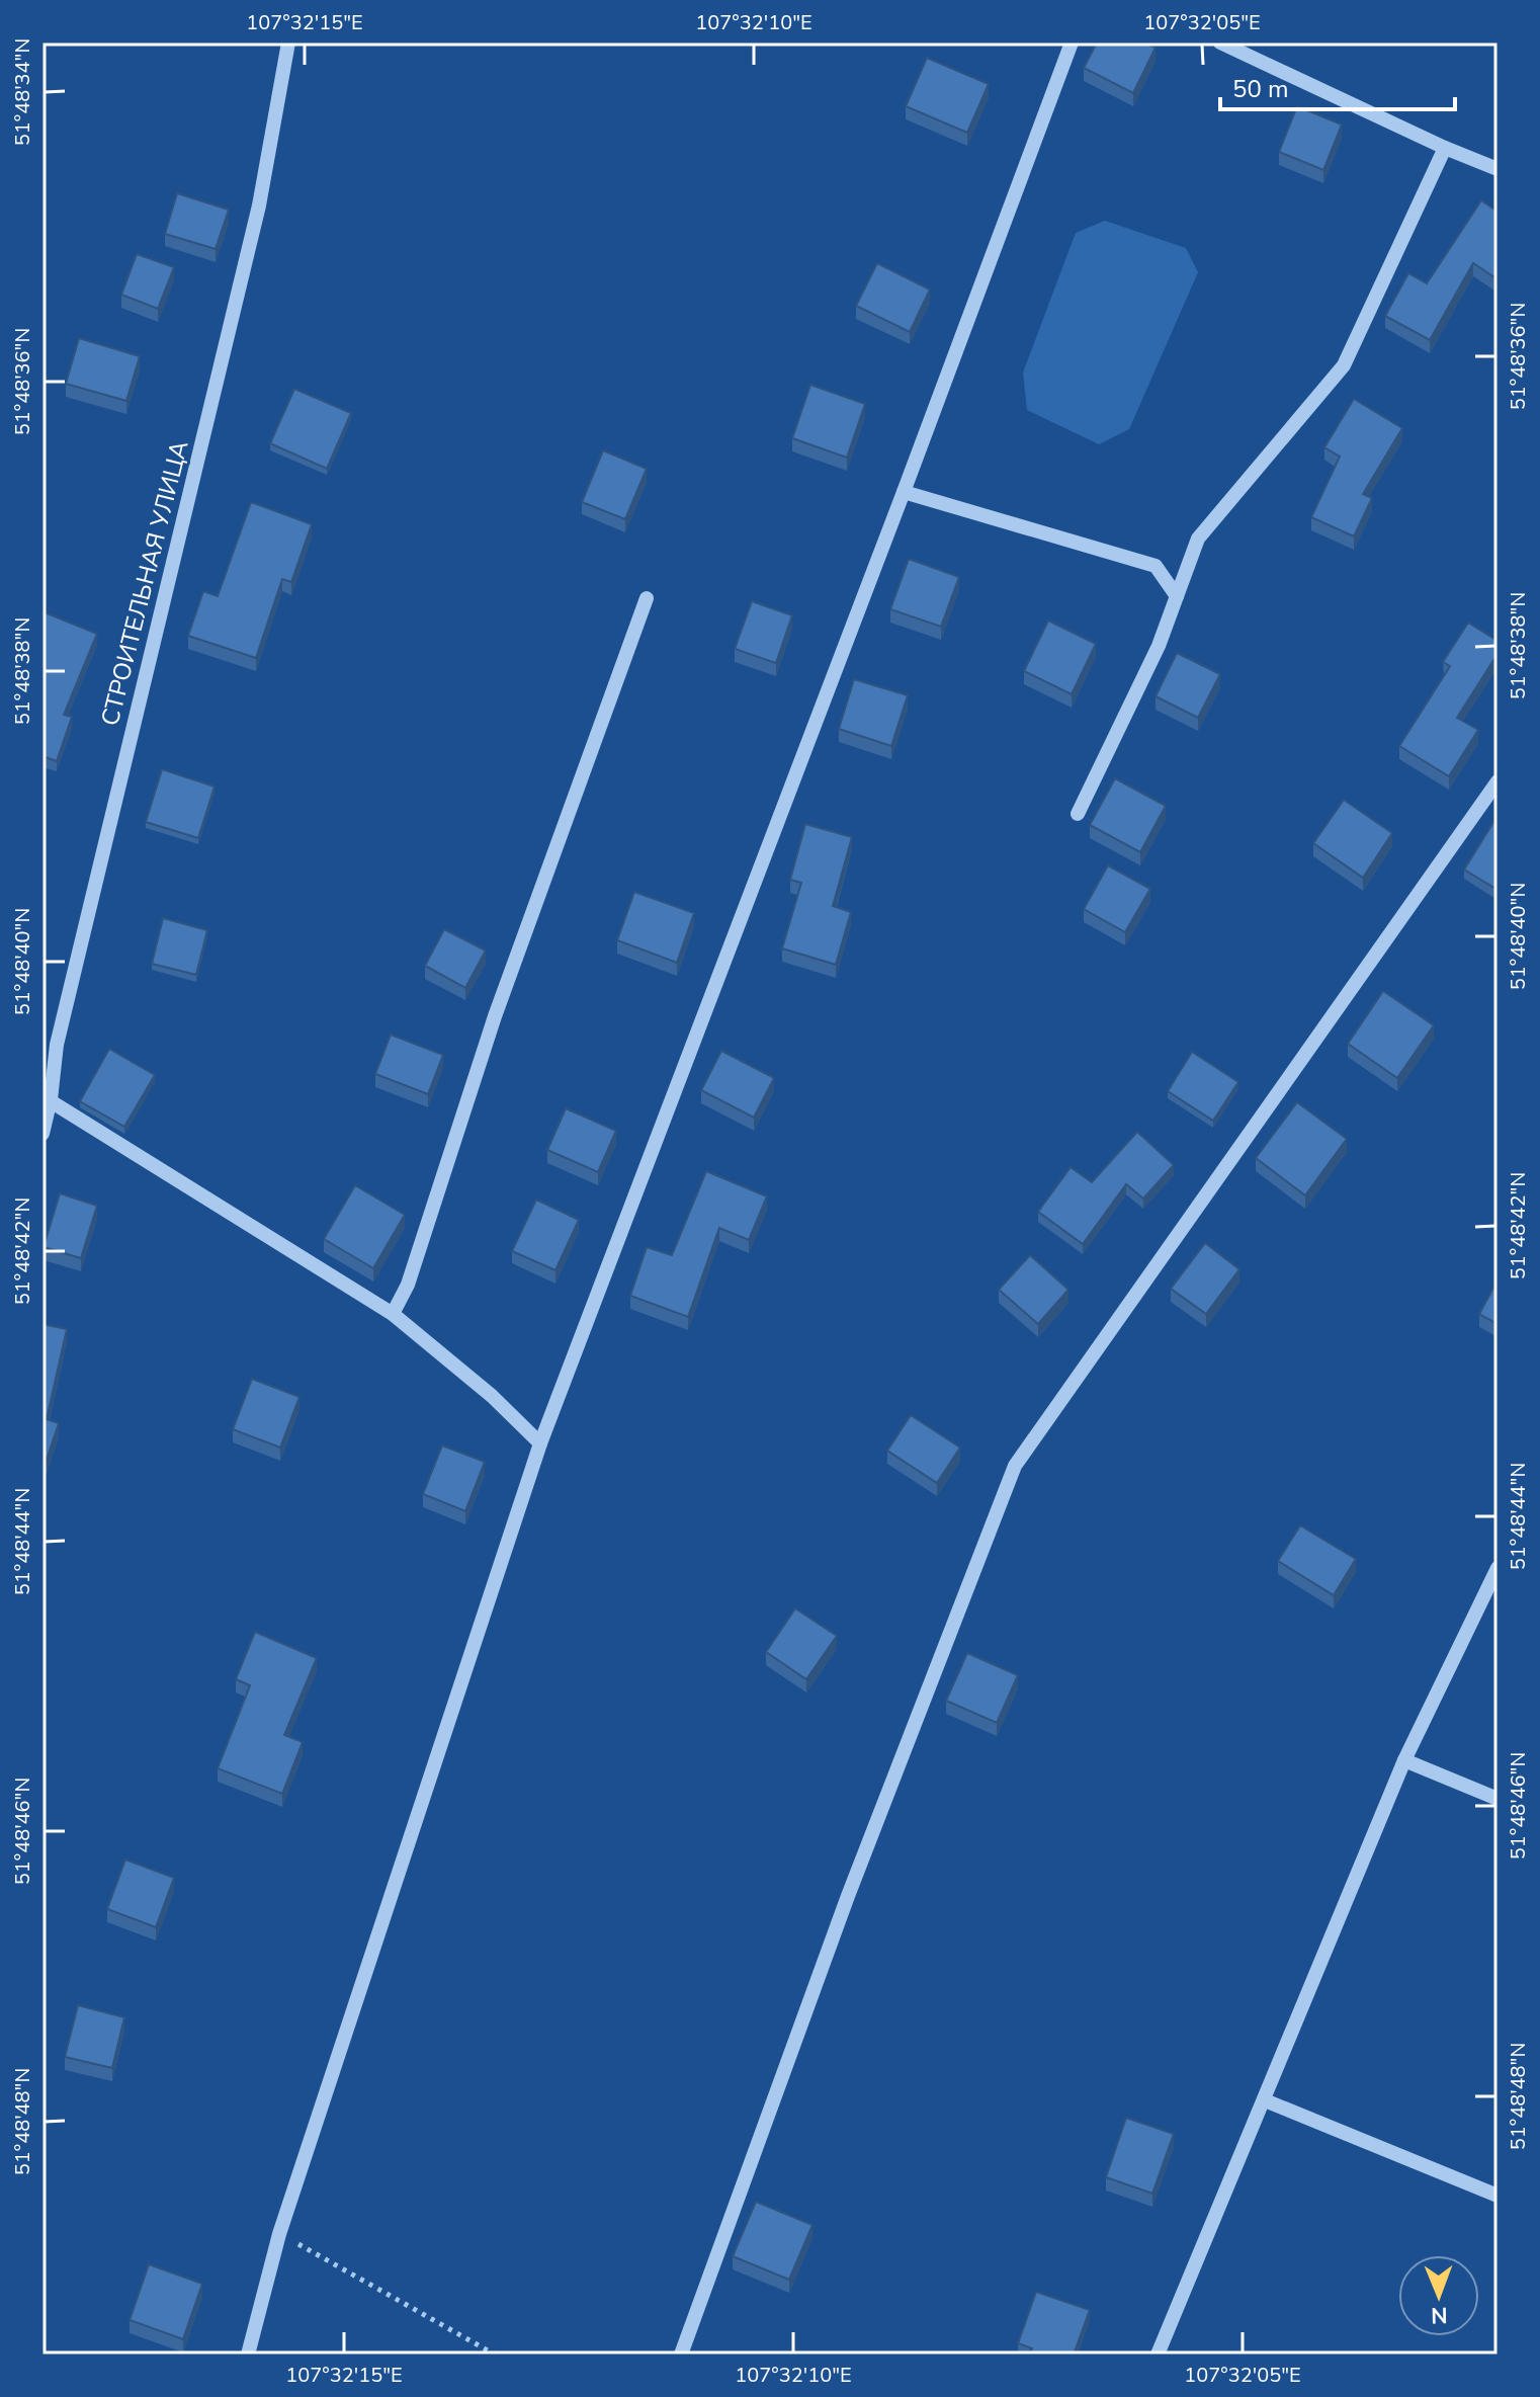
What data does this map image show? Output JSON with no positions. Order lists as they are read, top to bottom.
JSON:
{
  "streets": {
    "street": ["СТРОИТЕЛЬНАЯ УЛИЦА"]
  },
  "scale_bar": "50 m",
  "north": "bottom",
  "coordinates": [
    "107°32'15\"E",
    "107°32'10\"E",
    "107°32'05\"E",
    "51°48'34\"N",
    "51°48'36\"N",
    "51°48'38\"N",
    "51°48'40\"N",
    "51°48'42\"N",
    "51°48'44\"N",
    "51°48'46\"N",
    "51°48'48\"N"
  ]
}
